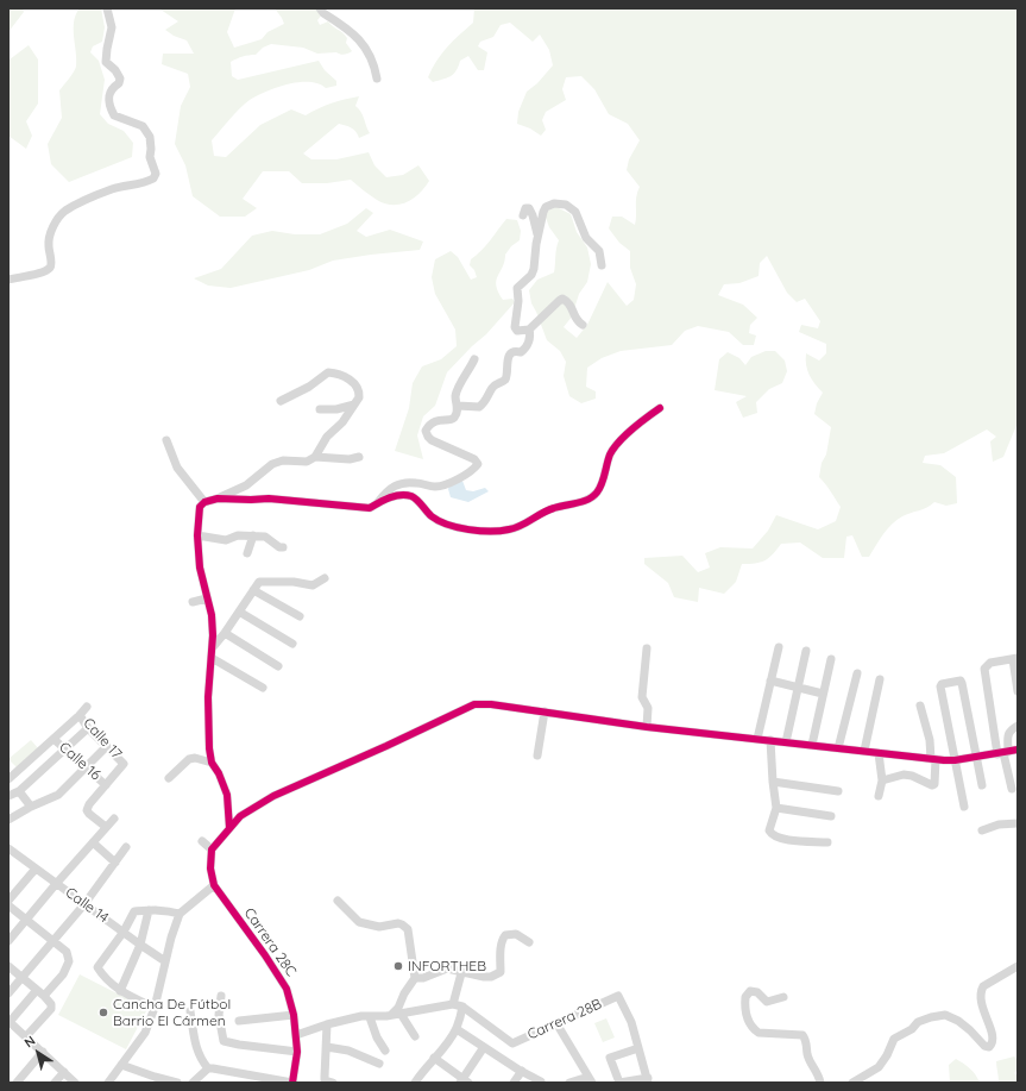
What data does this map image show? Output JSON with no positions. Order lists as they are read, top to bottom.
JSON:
{
  "streets": {
    "street": [
      "Calle 17",
      "Calle 16",
      "Calle 14",
      "Carrera 28C",
      "Carrera 28B"
    ]
  },
  "crossings": [
    ["Calle 17", "Calle 16"]
  ],
  "places": ["INFORTHEB", "Cancha De Fútbol Barrio El Cármen"],
  "north": "top left"
}
